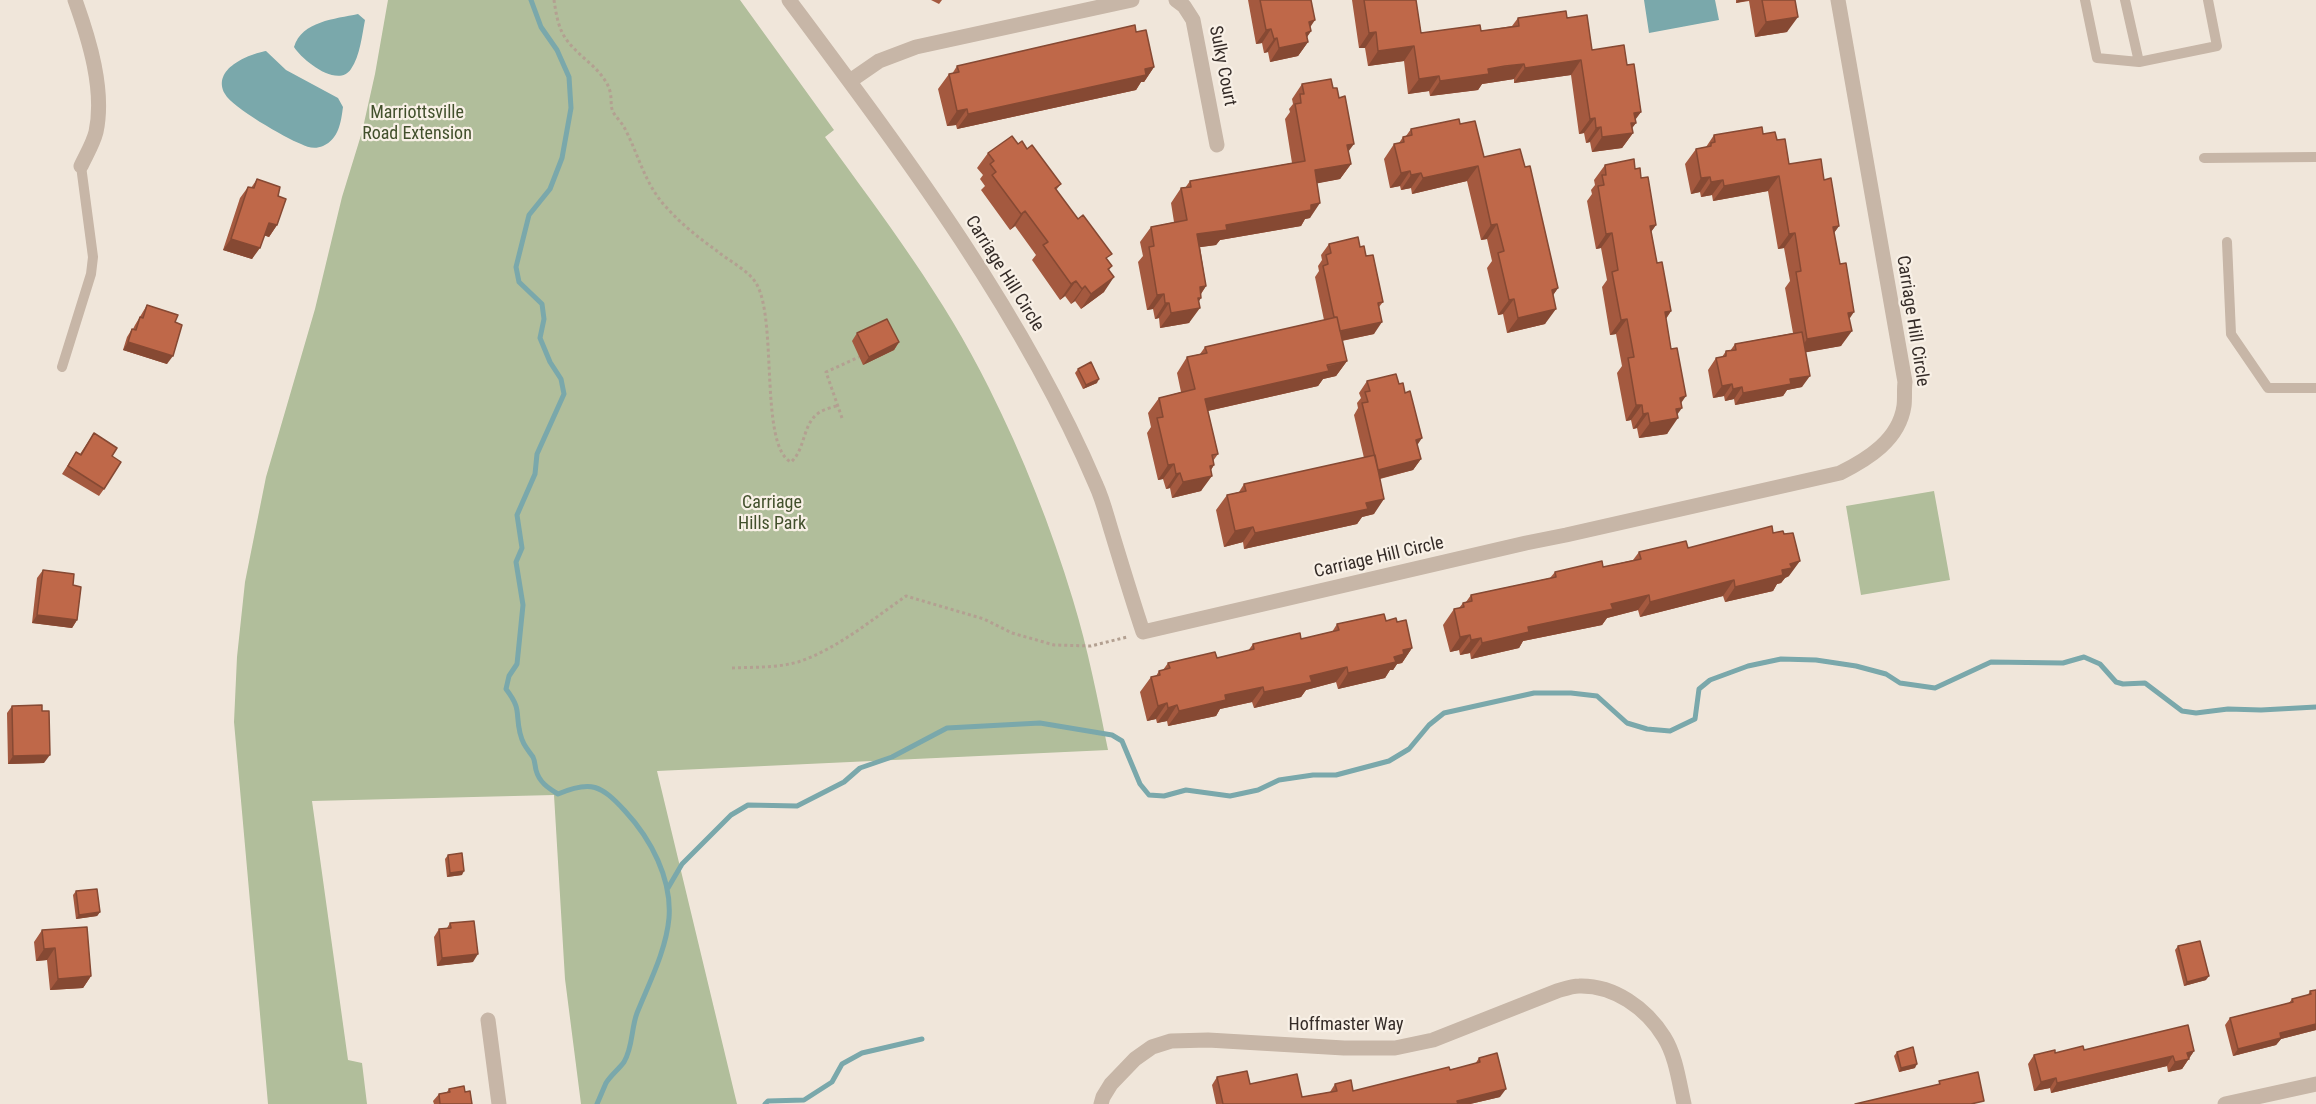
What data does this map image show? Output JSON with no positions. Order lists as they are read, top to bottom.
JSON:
{
  "streets": {
    "street": ["Sulky Court", "Carriage Hill Circle", "Hoffmaster Way"]
  },
  "parks": ["Marriottsville Road Extension", "Carriage Hills Park"]
}
